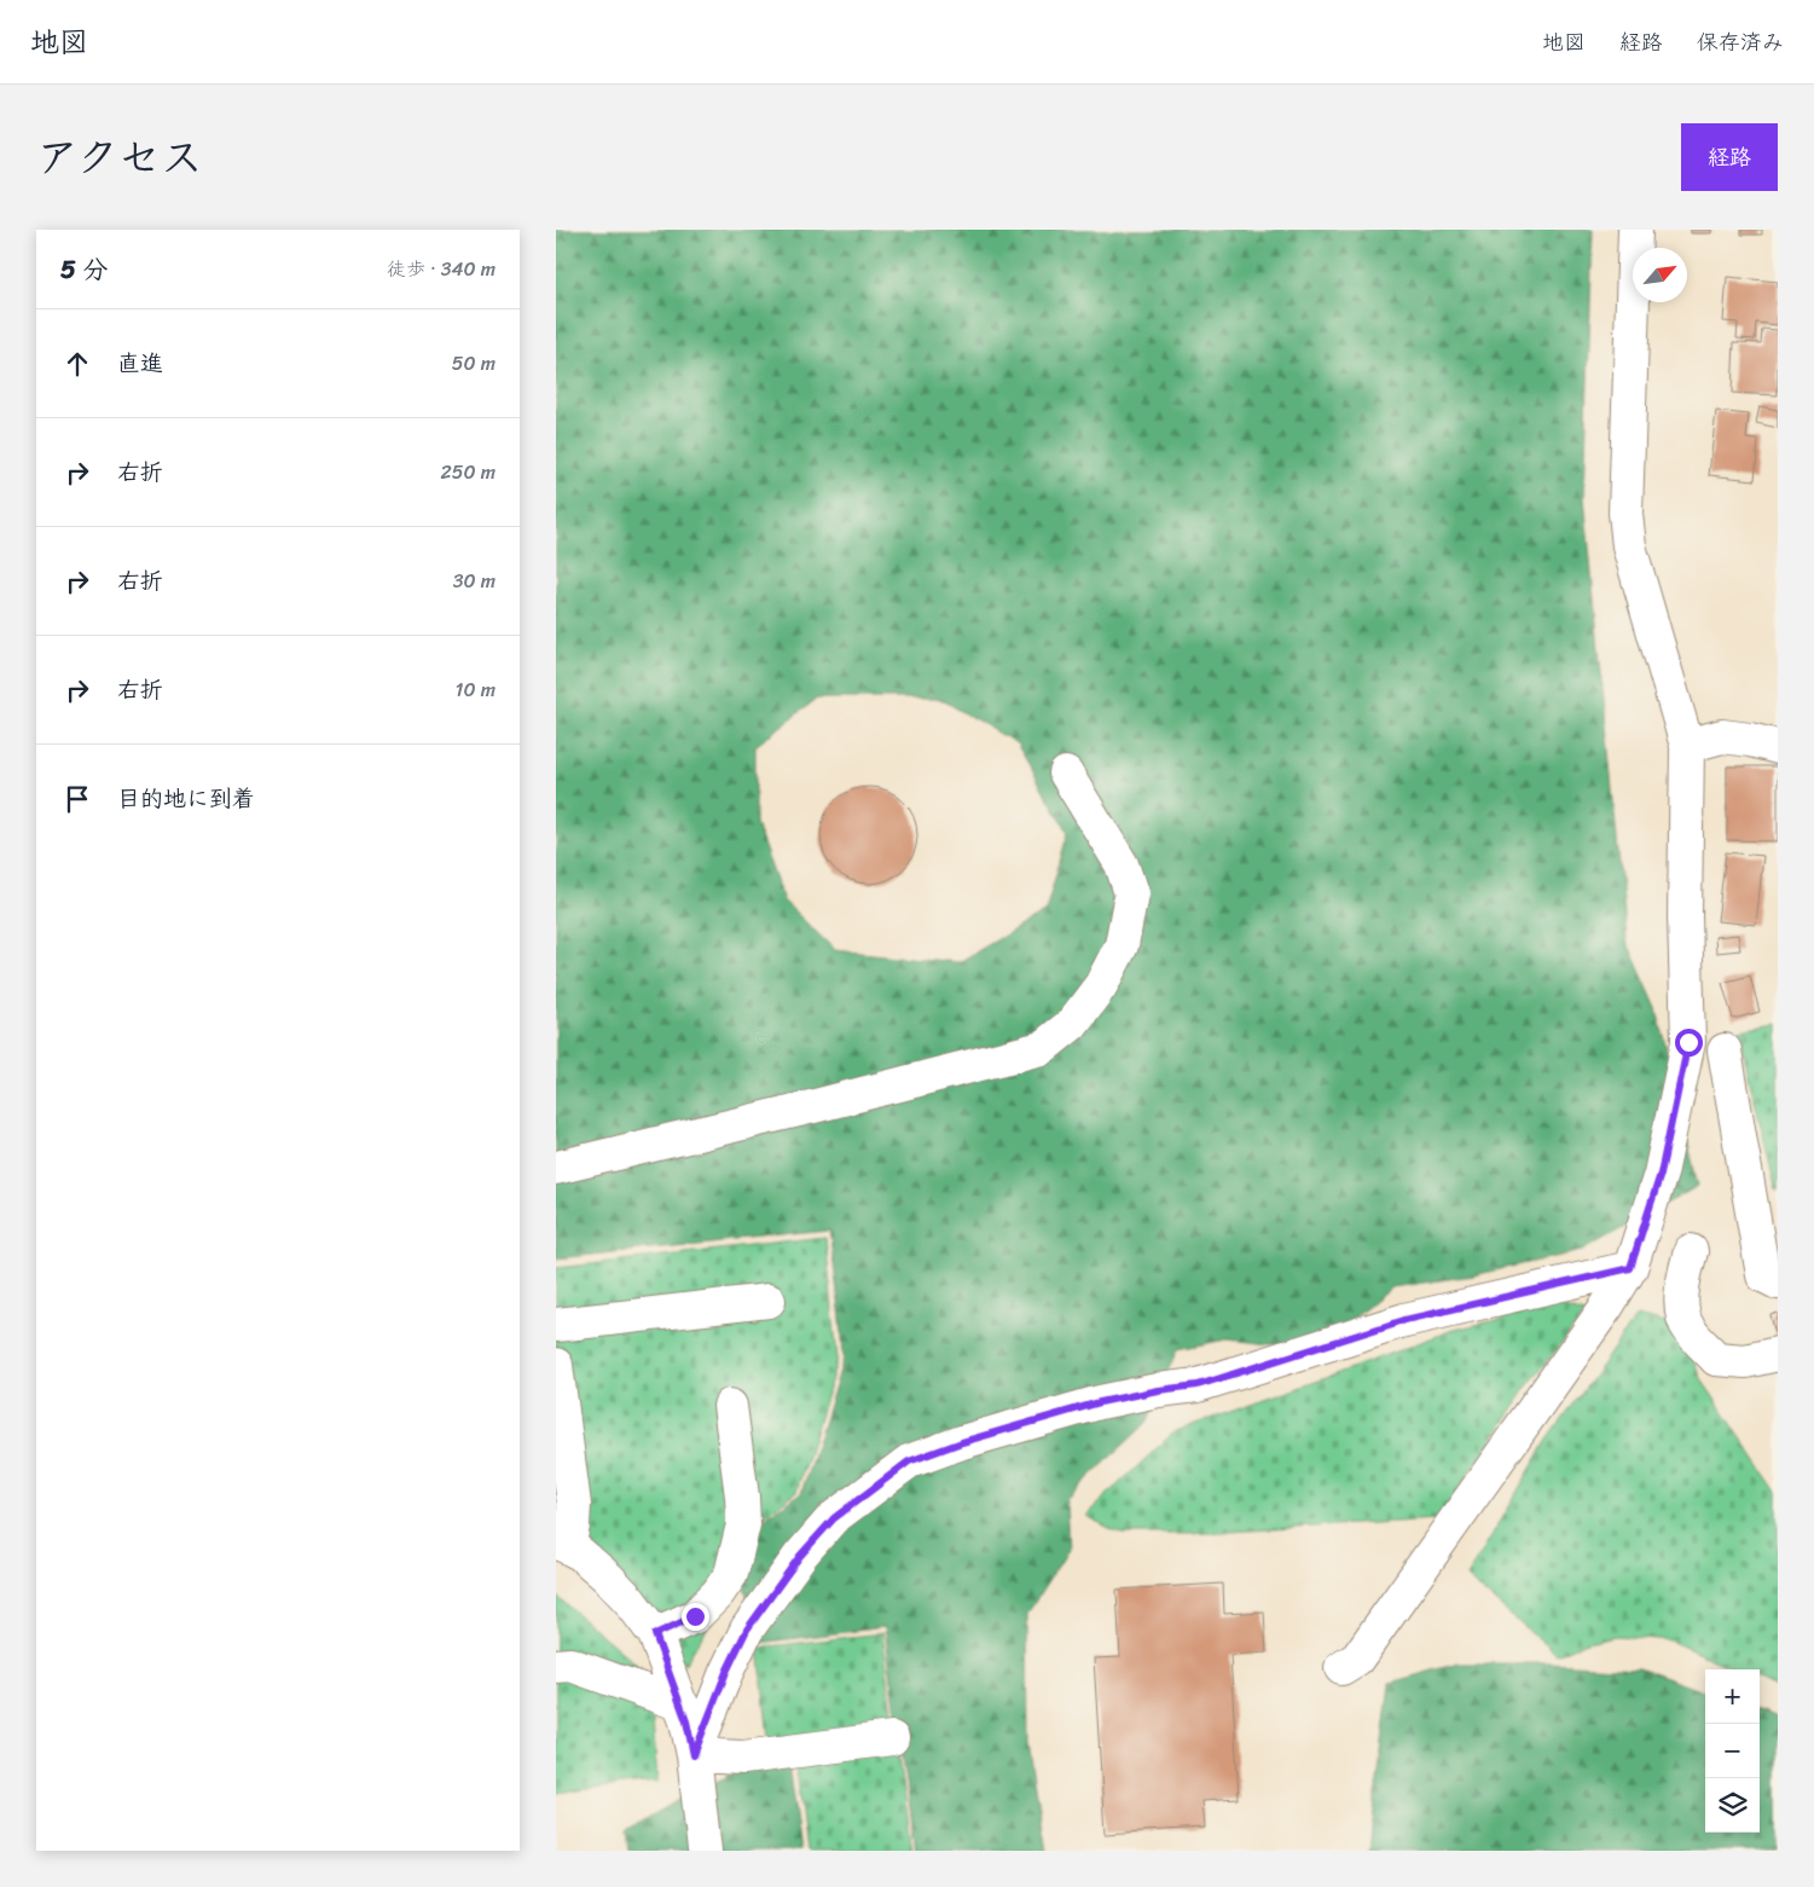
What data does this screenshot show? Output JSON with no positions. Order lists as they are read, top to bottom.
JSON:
{
  "north": "top right",
  "page": {
    "header": "地図",
    "nav": ["地図", "経路", "保存済み"],
    "title": "アクセス",
    "buttons": "経路",
    "heading": ["5 分", "徒歩 · 340 m"],
    "list": [
      ["直進", "50 m"],
      ["右折", "250 m"],
      ["右折", "30 m"],
      ["右折", "10 m"],
      "目的地に到着"
    ],
    "map_buttons": ["+", "−"]
  }
}
